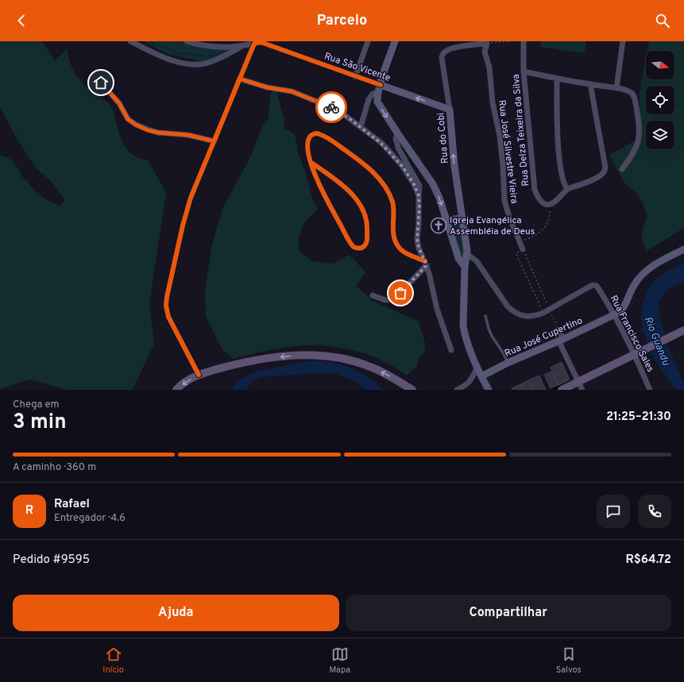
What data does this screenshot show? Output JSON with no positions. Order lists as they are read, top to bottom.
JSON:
{
  "streets": {
    "main road": ["Rua São Vicente", "Rua do Cobi", "Rua José Cupertino"],
    "street": ["Rua Delza Teixeira da Silva", "Rua José Silvestre Vieira", "Rua Francisco Sales"]
  },
  "crossings": [
    ["Rua São Vicente", "Rua do Cobi"],
    ["Rua do Cobi", "Rua José Silvestre Vieira"],
    ["Rua do Cobi", "Rua José Cupertino"],
    ["Rua Francisco Sales", "Rua José Cupertino"]
  ],
  "one_way": ["Rua São Vicente"],
  "water": ["Rio Guandu"],
  "places": {
    "church": ["Igreja Evangélica Assembléia de Deus"]
  },
  "north": "right",
  "page": {
    "header": "Parcelo",
    "heading": ["3 min", "Chega em", "21:25–21:30"],
    "panel": [
      "Rafael",
      "Entregador · 4.6",
      "Pedido #9595",
      "R$64.72"
    ],
    "bar": "A caminho · 360 m",
    "round": "R",
    "buttons": ["Ajuda", "Compartilhar"],
    "tabs": ["Início", "Mapa", "Salvos"]
  }
}
